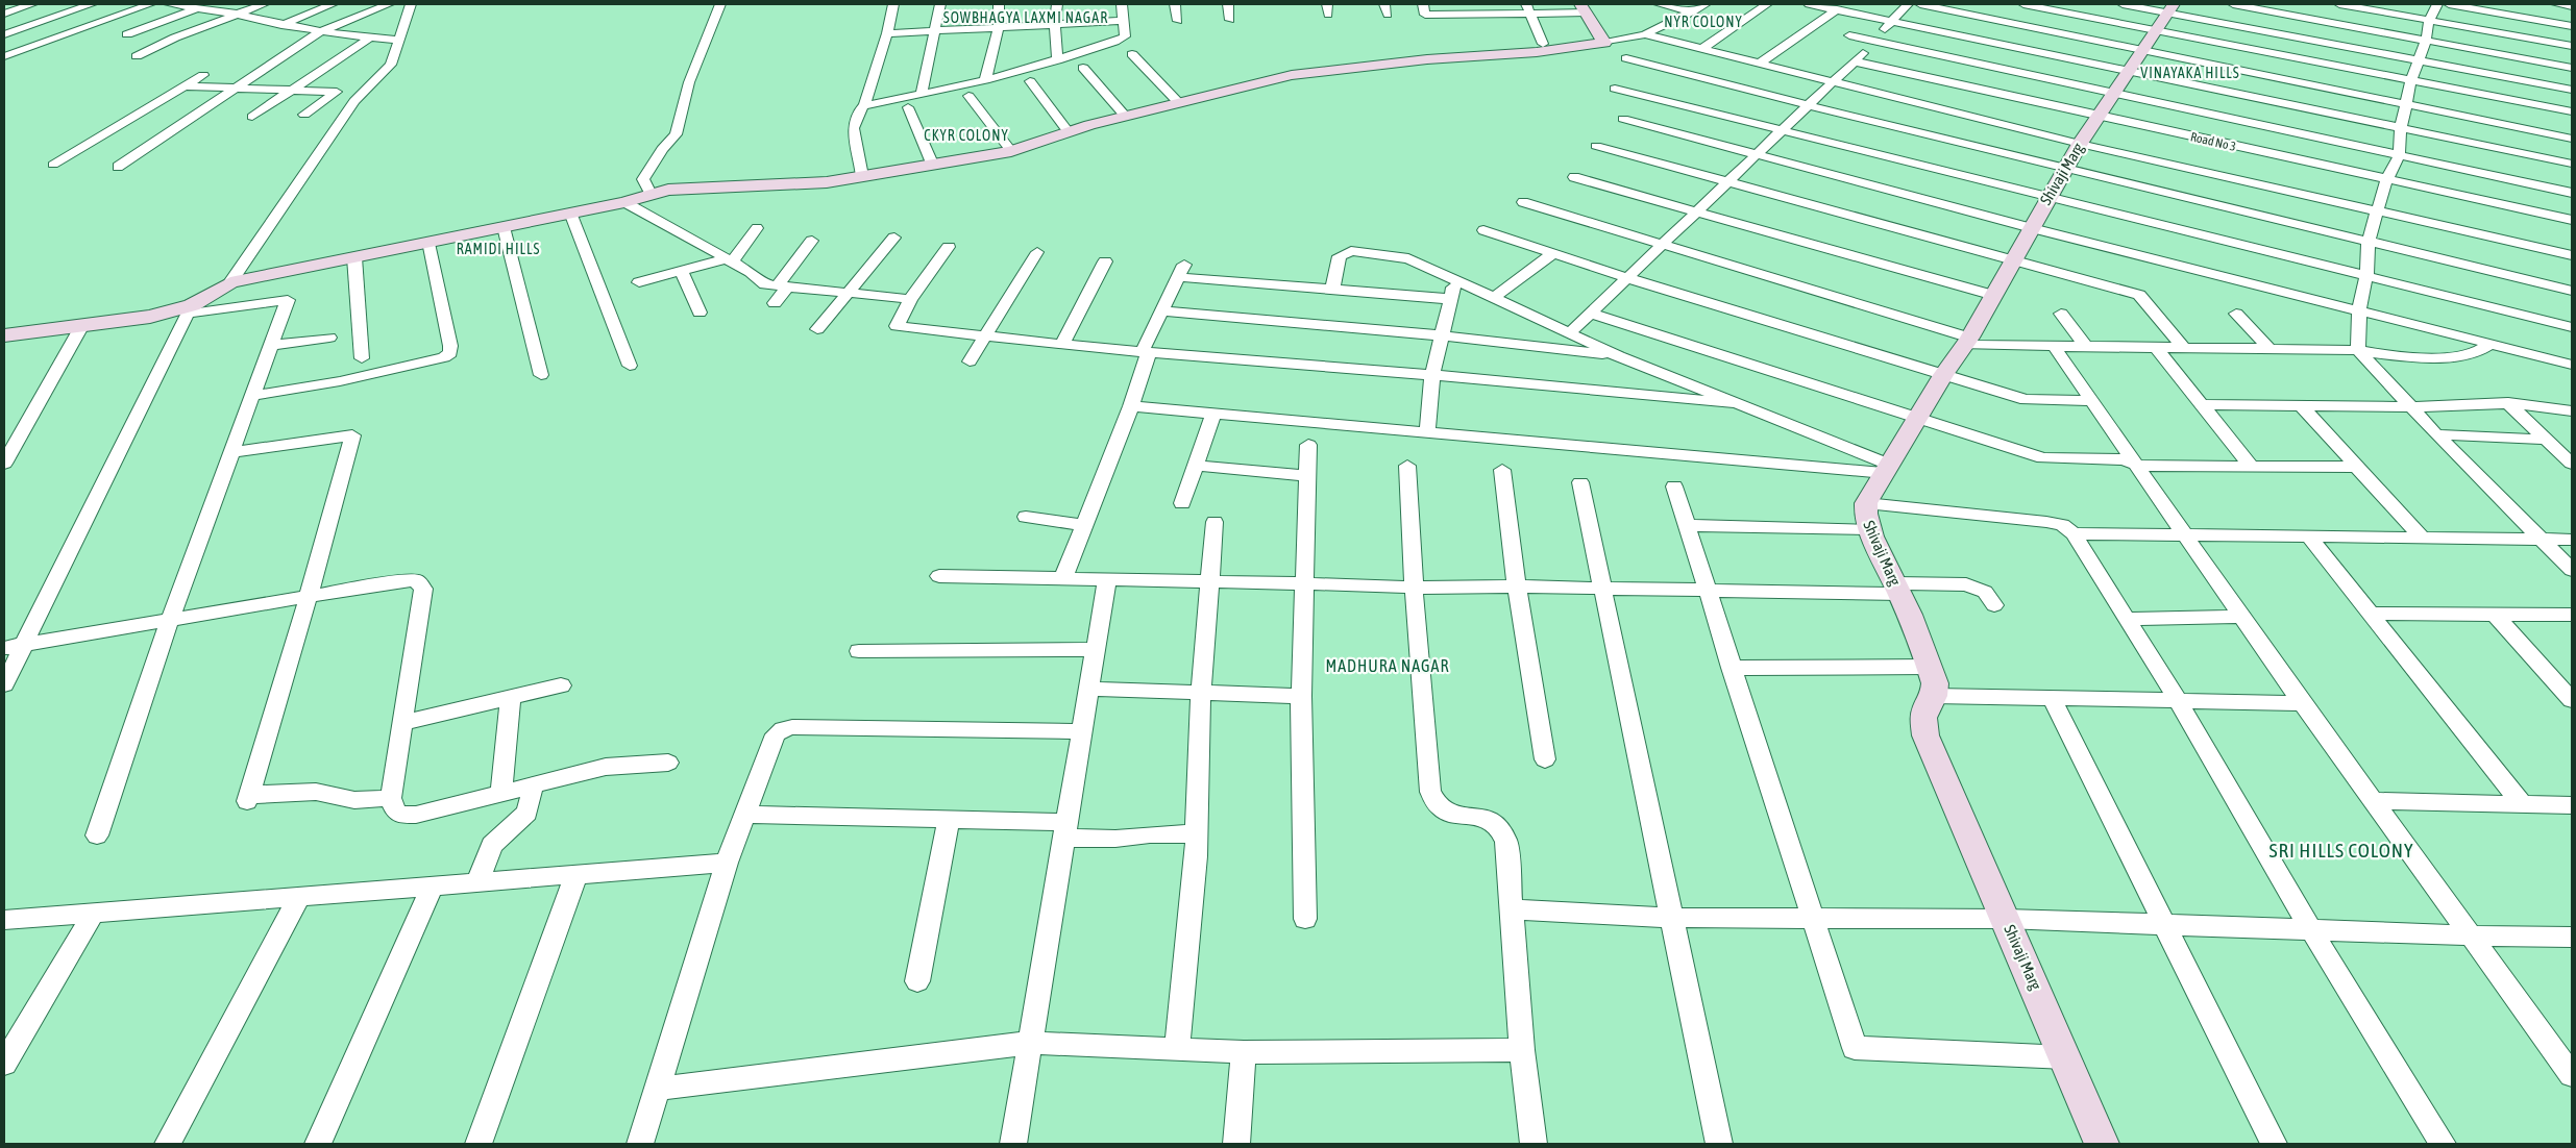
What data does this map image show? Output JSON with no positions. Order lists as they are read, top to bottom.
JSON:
{
  "streets": {
    "street": ["Road No 3", "Shivaji Marg"]
  },
  "crossings": [
    ["Road No 3", "Shivaji Marg"]
  ],
  "districts": [
    "SOWBHAGYA LAXMI NAGAR",
    "NYR COLONY",
    "VINAYAKA HILLS",
    "CKYR COLONY",
    "RAMIDI HILLS",
    "MADHURA NAGAR",
    "SRI HILLS COLONY"
  ]
}
